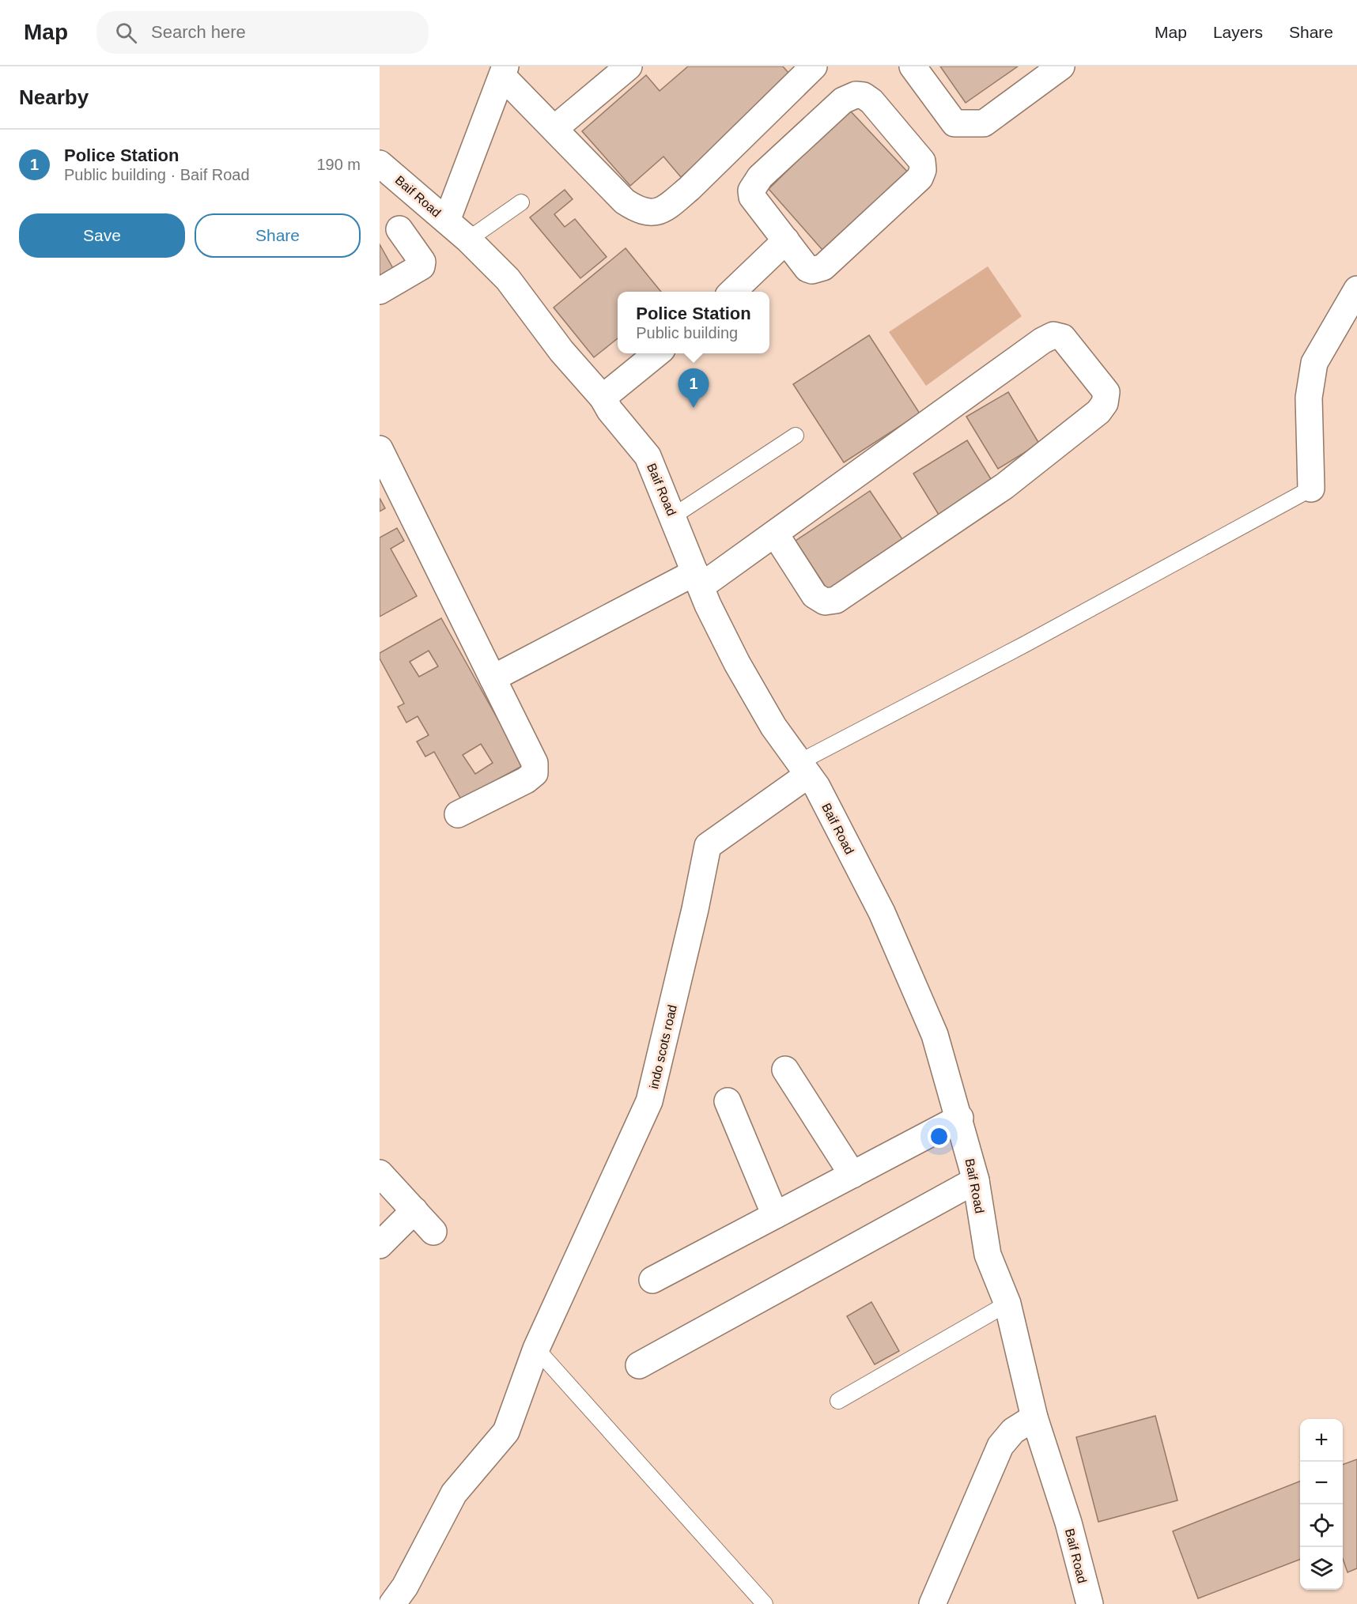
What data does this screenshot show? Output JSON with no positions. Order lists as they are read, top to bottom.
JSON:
{
  "streets": {
    "street": ["Baif Road", "indo scots road"]
  },
  "crossings": [
    ["Baif Road", "indo scots road"]
  ],
  "page": {
    "header": "Map",
    "search": "Search here",
    "nav": ["Map", "Layers", "Share"],
    "heading": "Nearby",
    "list": [
      {
        "mark": "1",
        "name": "Police Station",
        "note": "Public building · Baif Road",
        "value": "190 m"
      }
    ],
    "buttons": ["Save", "Share"],
    "popup": ["Police Station", "Public building"],
    "pins": "1",
    "map_buttons": ["+", "−"]
  }
}
